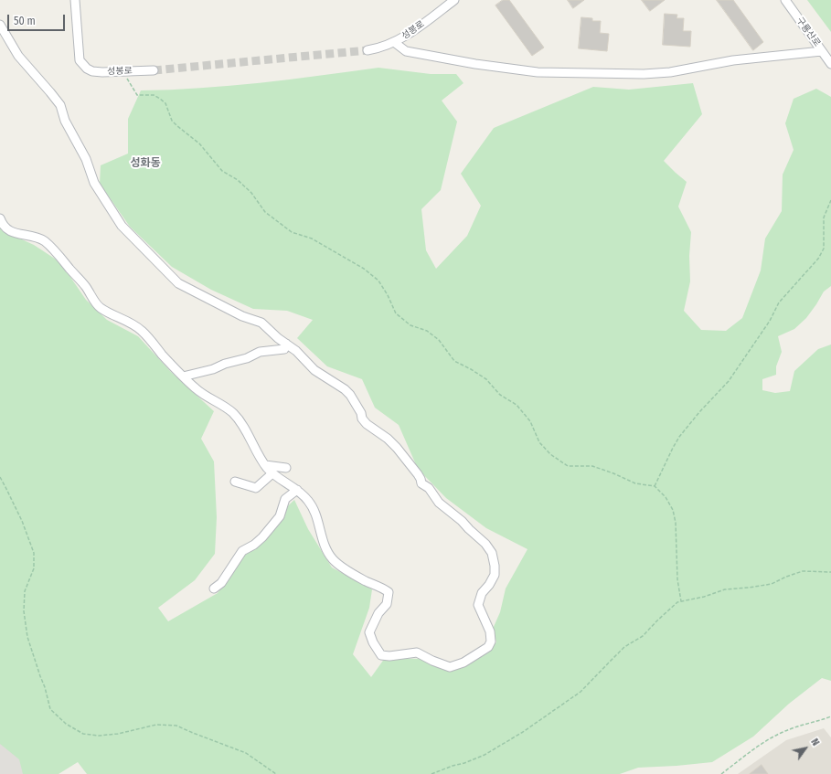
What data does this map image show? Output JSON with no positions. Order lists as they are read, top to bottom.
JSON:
{
  "streets": {
    "street": ["성봉로", "구룡산로"]
  },
  "districts": ["성화동"],
  "scale_bar": "50 m",
  "north": "top right"
}
